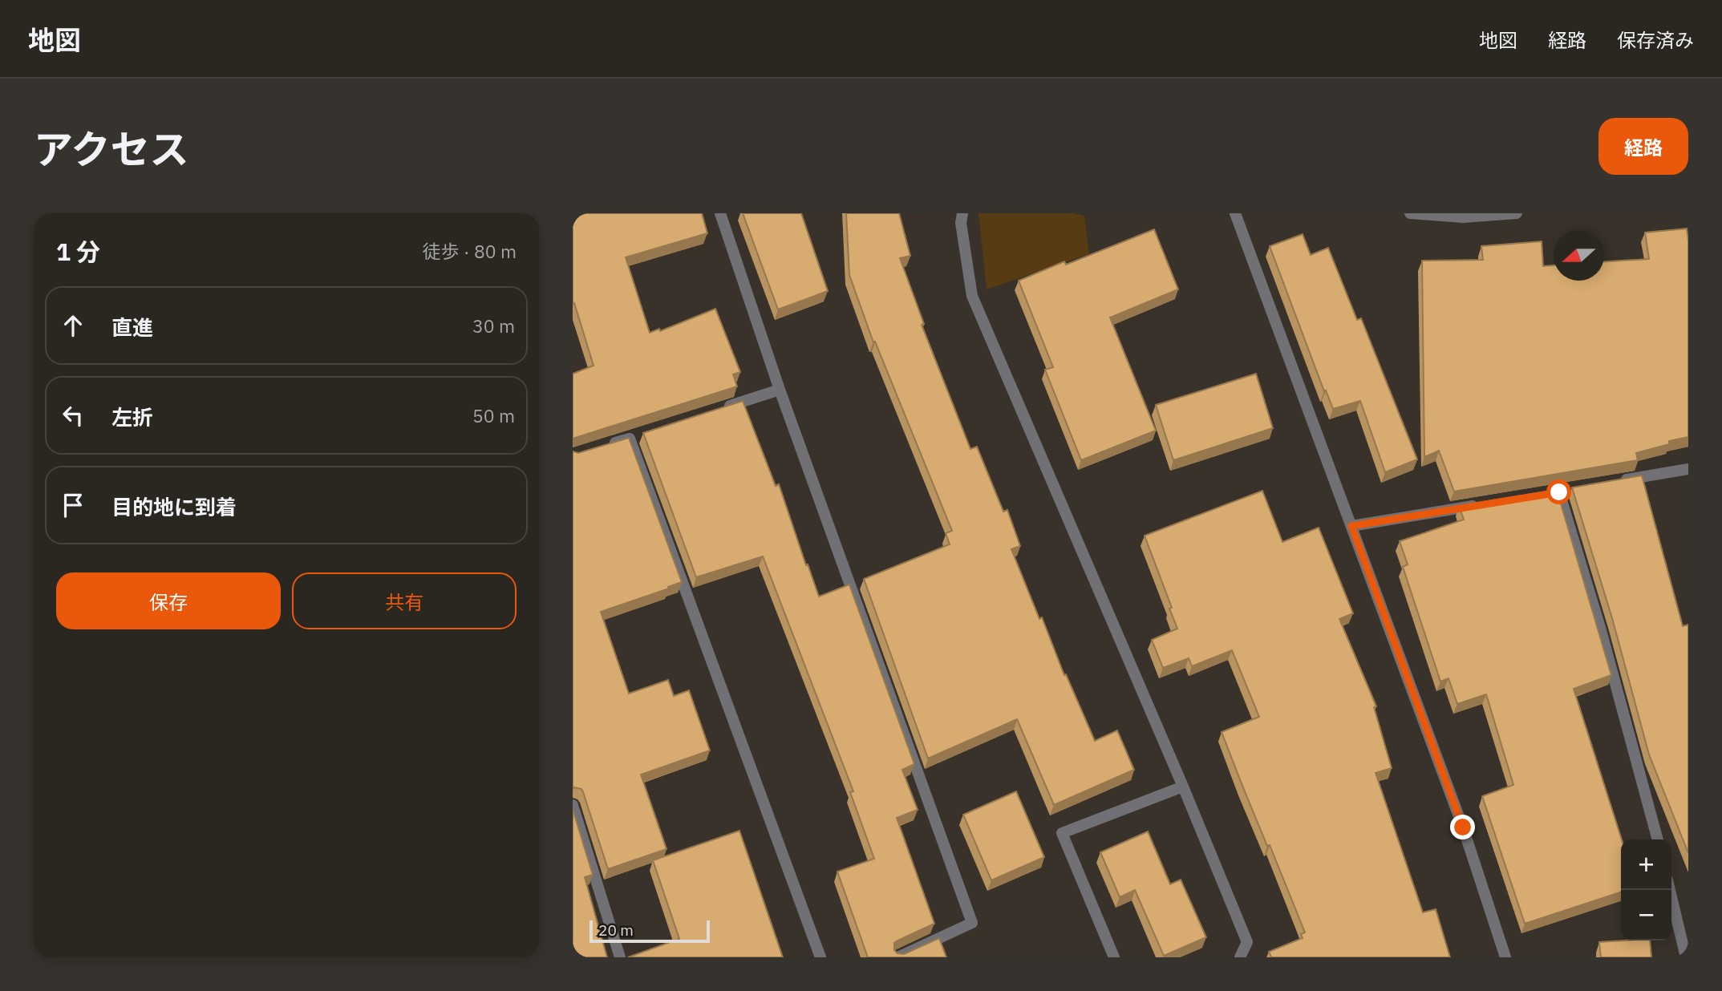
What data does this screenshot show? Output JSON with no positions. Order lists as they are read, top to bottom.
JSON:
{
  "scale_bar": "20 m",
  "north": "left",
  "page": {
    "header": "地図",
    "nav": ["地図", "経路", "保存済み"],
    "title": "アクセス",
    "buttons": [
      "経路",
      ["保存", "共有"]
    ],
    "heading": ["1 分", "徒歩 · 80 m"],
    "list": [
      ["直進", "30 m"],
      ["左折", "50 m"],
      "目的地に到着"
    ],
    "map_buttons": ["+", "−"],
    "scale": "20 m"
  }
}
